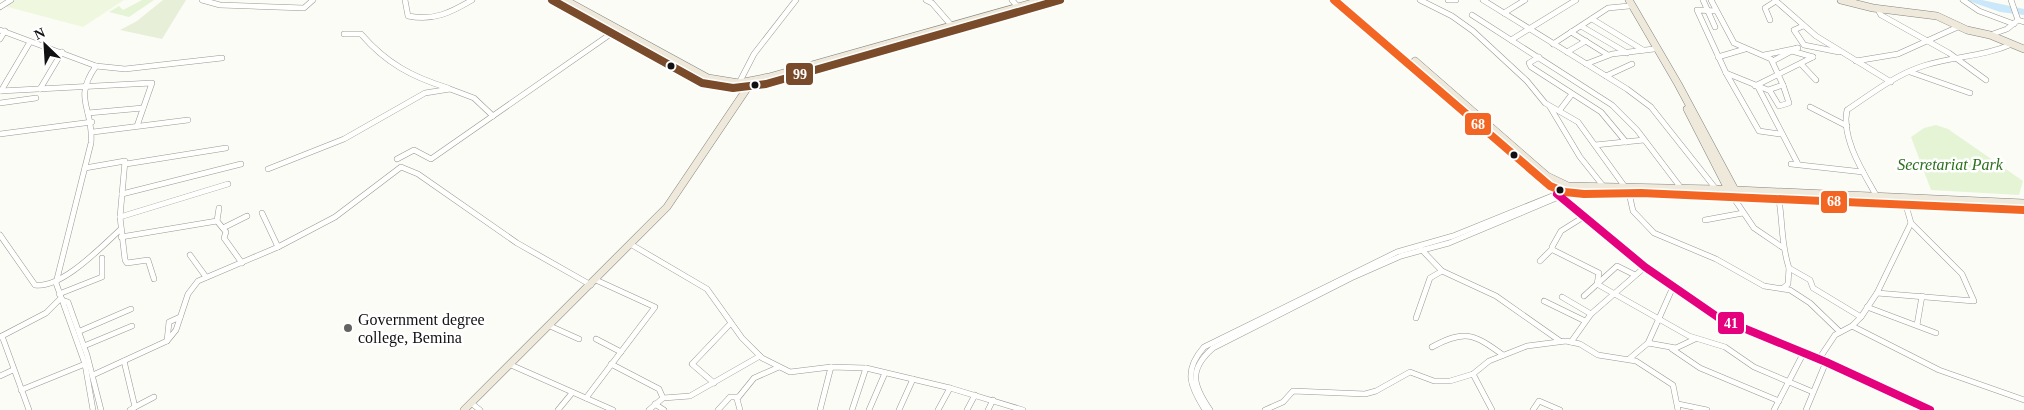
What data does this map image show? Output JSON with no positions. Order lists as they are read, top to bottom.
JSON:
{
  "parks": ["Secretariat Park"],
  "places": ["Government degree college, Bemina"],
  "lines": ["transit line 68", "transit line 99", "transit line 41"],
  "north": "top left"
}
